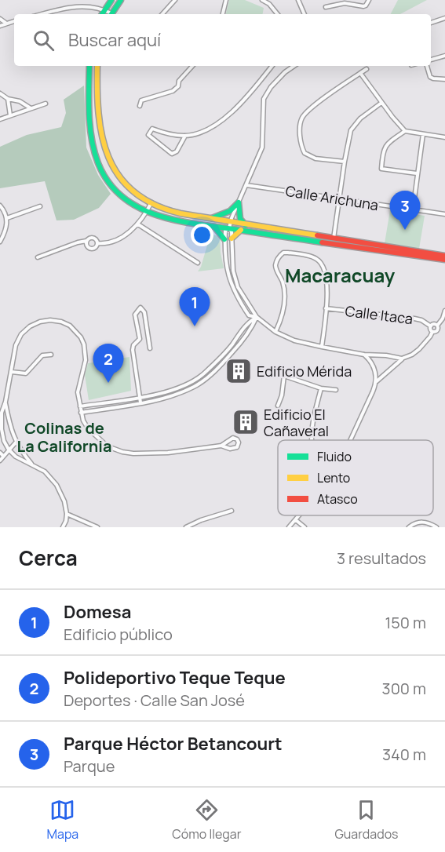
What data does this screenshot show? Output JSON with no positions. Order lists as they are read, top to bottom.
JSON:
{
  "streets": {
    "street": ["Calle Arichuna", "Calle Itaca"]
  },
  "districts": ["Macaracuay", "Colinas de La California"],
  "places": {
    "building": ["Edificio Mérida", "Edificio El Cañaveral"]
  },
  "legend": ["Fluido", "Lento", "Atasco"],
  "page": {
    "search": "Buscar aquí",
    "pins": ["3", "1", "2"],
    "heading": ["Cerca", "3 resultados"],
    "list": [
      {
        "mark": "1",
        "name": "Domesa",
        "note": "Edificio público",
        "value": "150 m"
      },
      {
        "mark": "2",
        "name": "Polideportivo Teque Teque",
        "note": "Deportes · Calle San José",
        "value": "300 m"
      },
      {
        "mark": "3",
        "name": "Parque Héctor Betancourt",
        "note": "Parque",
        "value": "340 m"
      }
    ],
    "nav": ["Mapa", "Cómo llegar", "Guardados"]
  }
}
